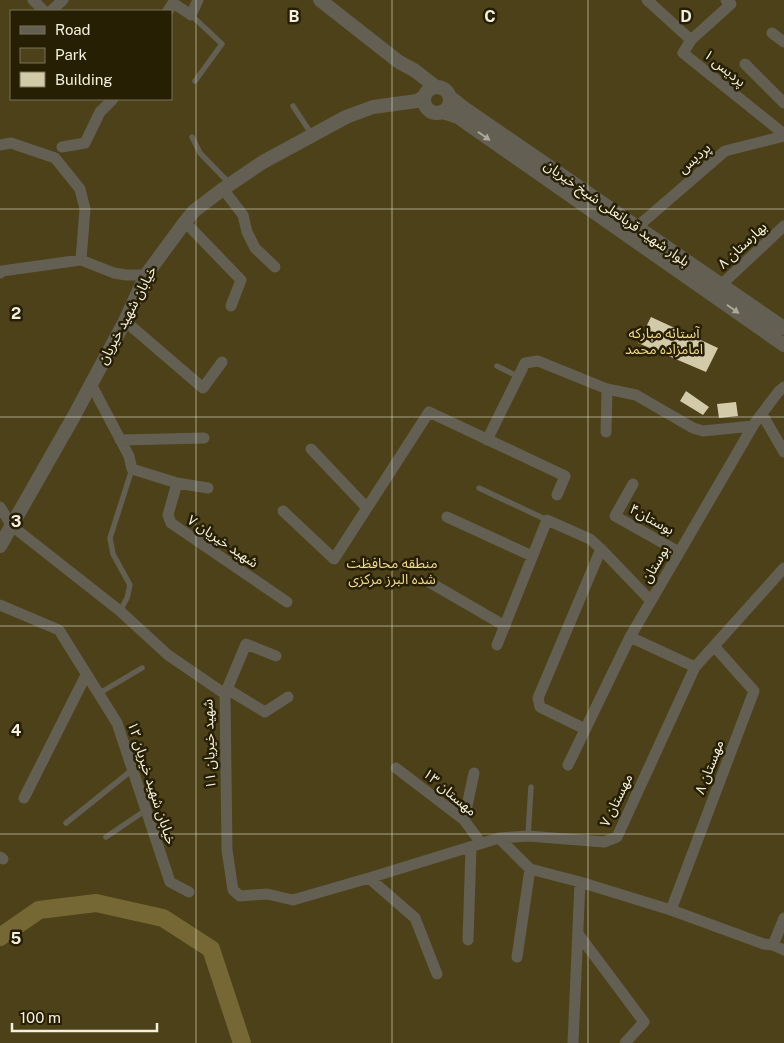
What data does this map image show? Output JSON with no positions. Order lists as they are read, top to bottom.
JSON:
{
  "streets": {
    "street": [
      "پردیس ۱",
      "پردیس",
      "بلوار شهید قربانعلی شیخ خیریان",
      "بهارستان ۸",
      "خیابان شهید خیریان",
      "بوستان۴",
      "شهید خیریان ۷",
      "بوستان",
      "شهید خیریان ۱۱",
      "مهستان ۸",
      "خیابان شهید خیریان ۱۲",
      "مهستان ۱۳",
      "مهستان ۷"
    ]
  },
  "crossings": [
    ["پردیس ۱", "پردیس"],
    ["پردیس", "بلوار شهید قربانعلی شیخ خیریان"],
    ["بلوار شهید قربانعلی شیخ خیریان", "بهارستان ۸"],
    ["بلوار شهید قربانعلی شیخ خیریان", "خیابان شهید خیریان"],
    ["خیابان شهید خیریان", "شهید خیریان ۱۱"],
    ["بوستان۴", "بوستان"],
    ["شهید خیریان ۱۱", "مهستان ۷"],
    ["مهستان ۸", "مهستان ۷"],
    ["مهستان ۱۳", "مهستان ۷"]
  ],
  "parks": ["آستانه مبارکه امامزاده محمد", "منطقه محافظت شده البرز مرکزی"],
  "legend": ["Road", "Park", "Building"],
  "scale_bar": "100 m",
  "grid": {
    "columns": ["B", "C", "D"],
    "rows": [
      "2",
      "3",
      "4",
      "5"
    ]
  }
}
